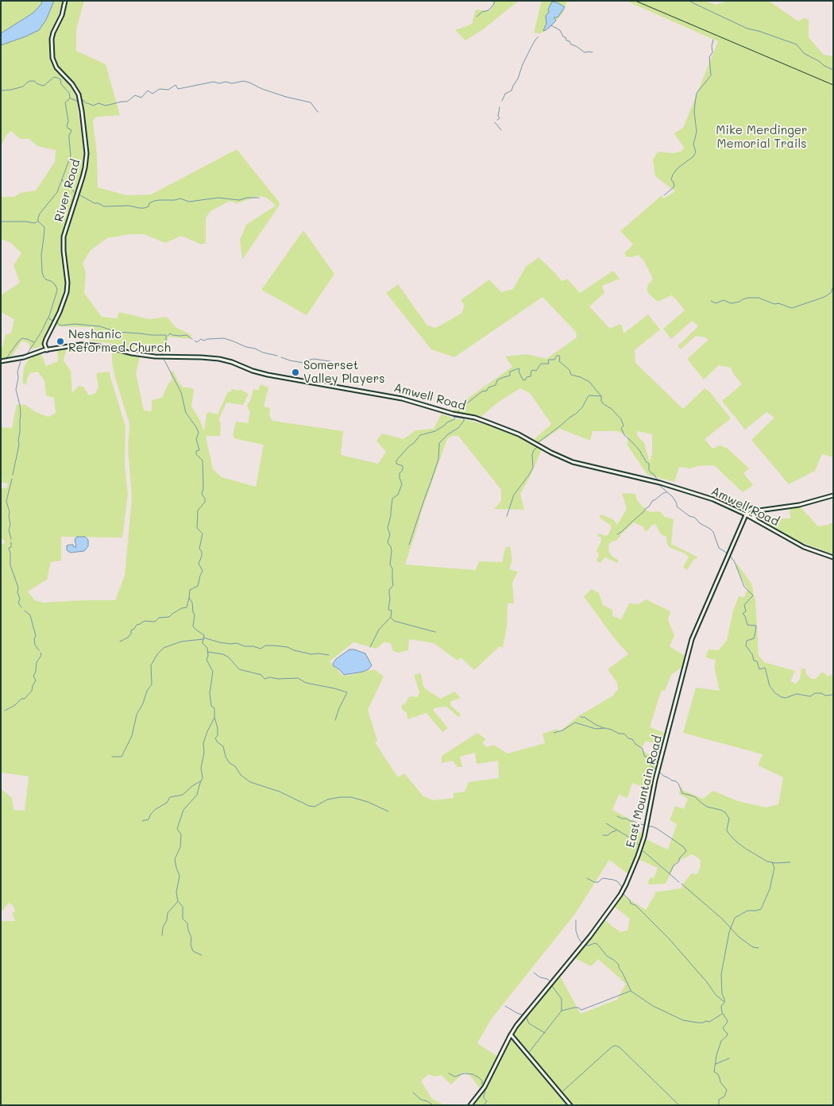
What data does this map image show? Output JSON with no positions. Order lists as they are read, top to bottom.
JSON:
{
  "streets": {
    "street": ["River Road", "Amwell Road", "East Mountain Road"]
  },
  "crossings": [
    ["River Road", "Amwell Road"],
    ["Amwell Road", "East Mountain Road"]
  ],
  "parks": ["Mike Merdinger Memorial Trails"],
  "places": ["Neshanic Reformed Church", "Somerset Valley Players"]
}
